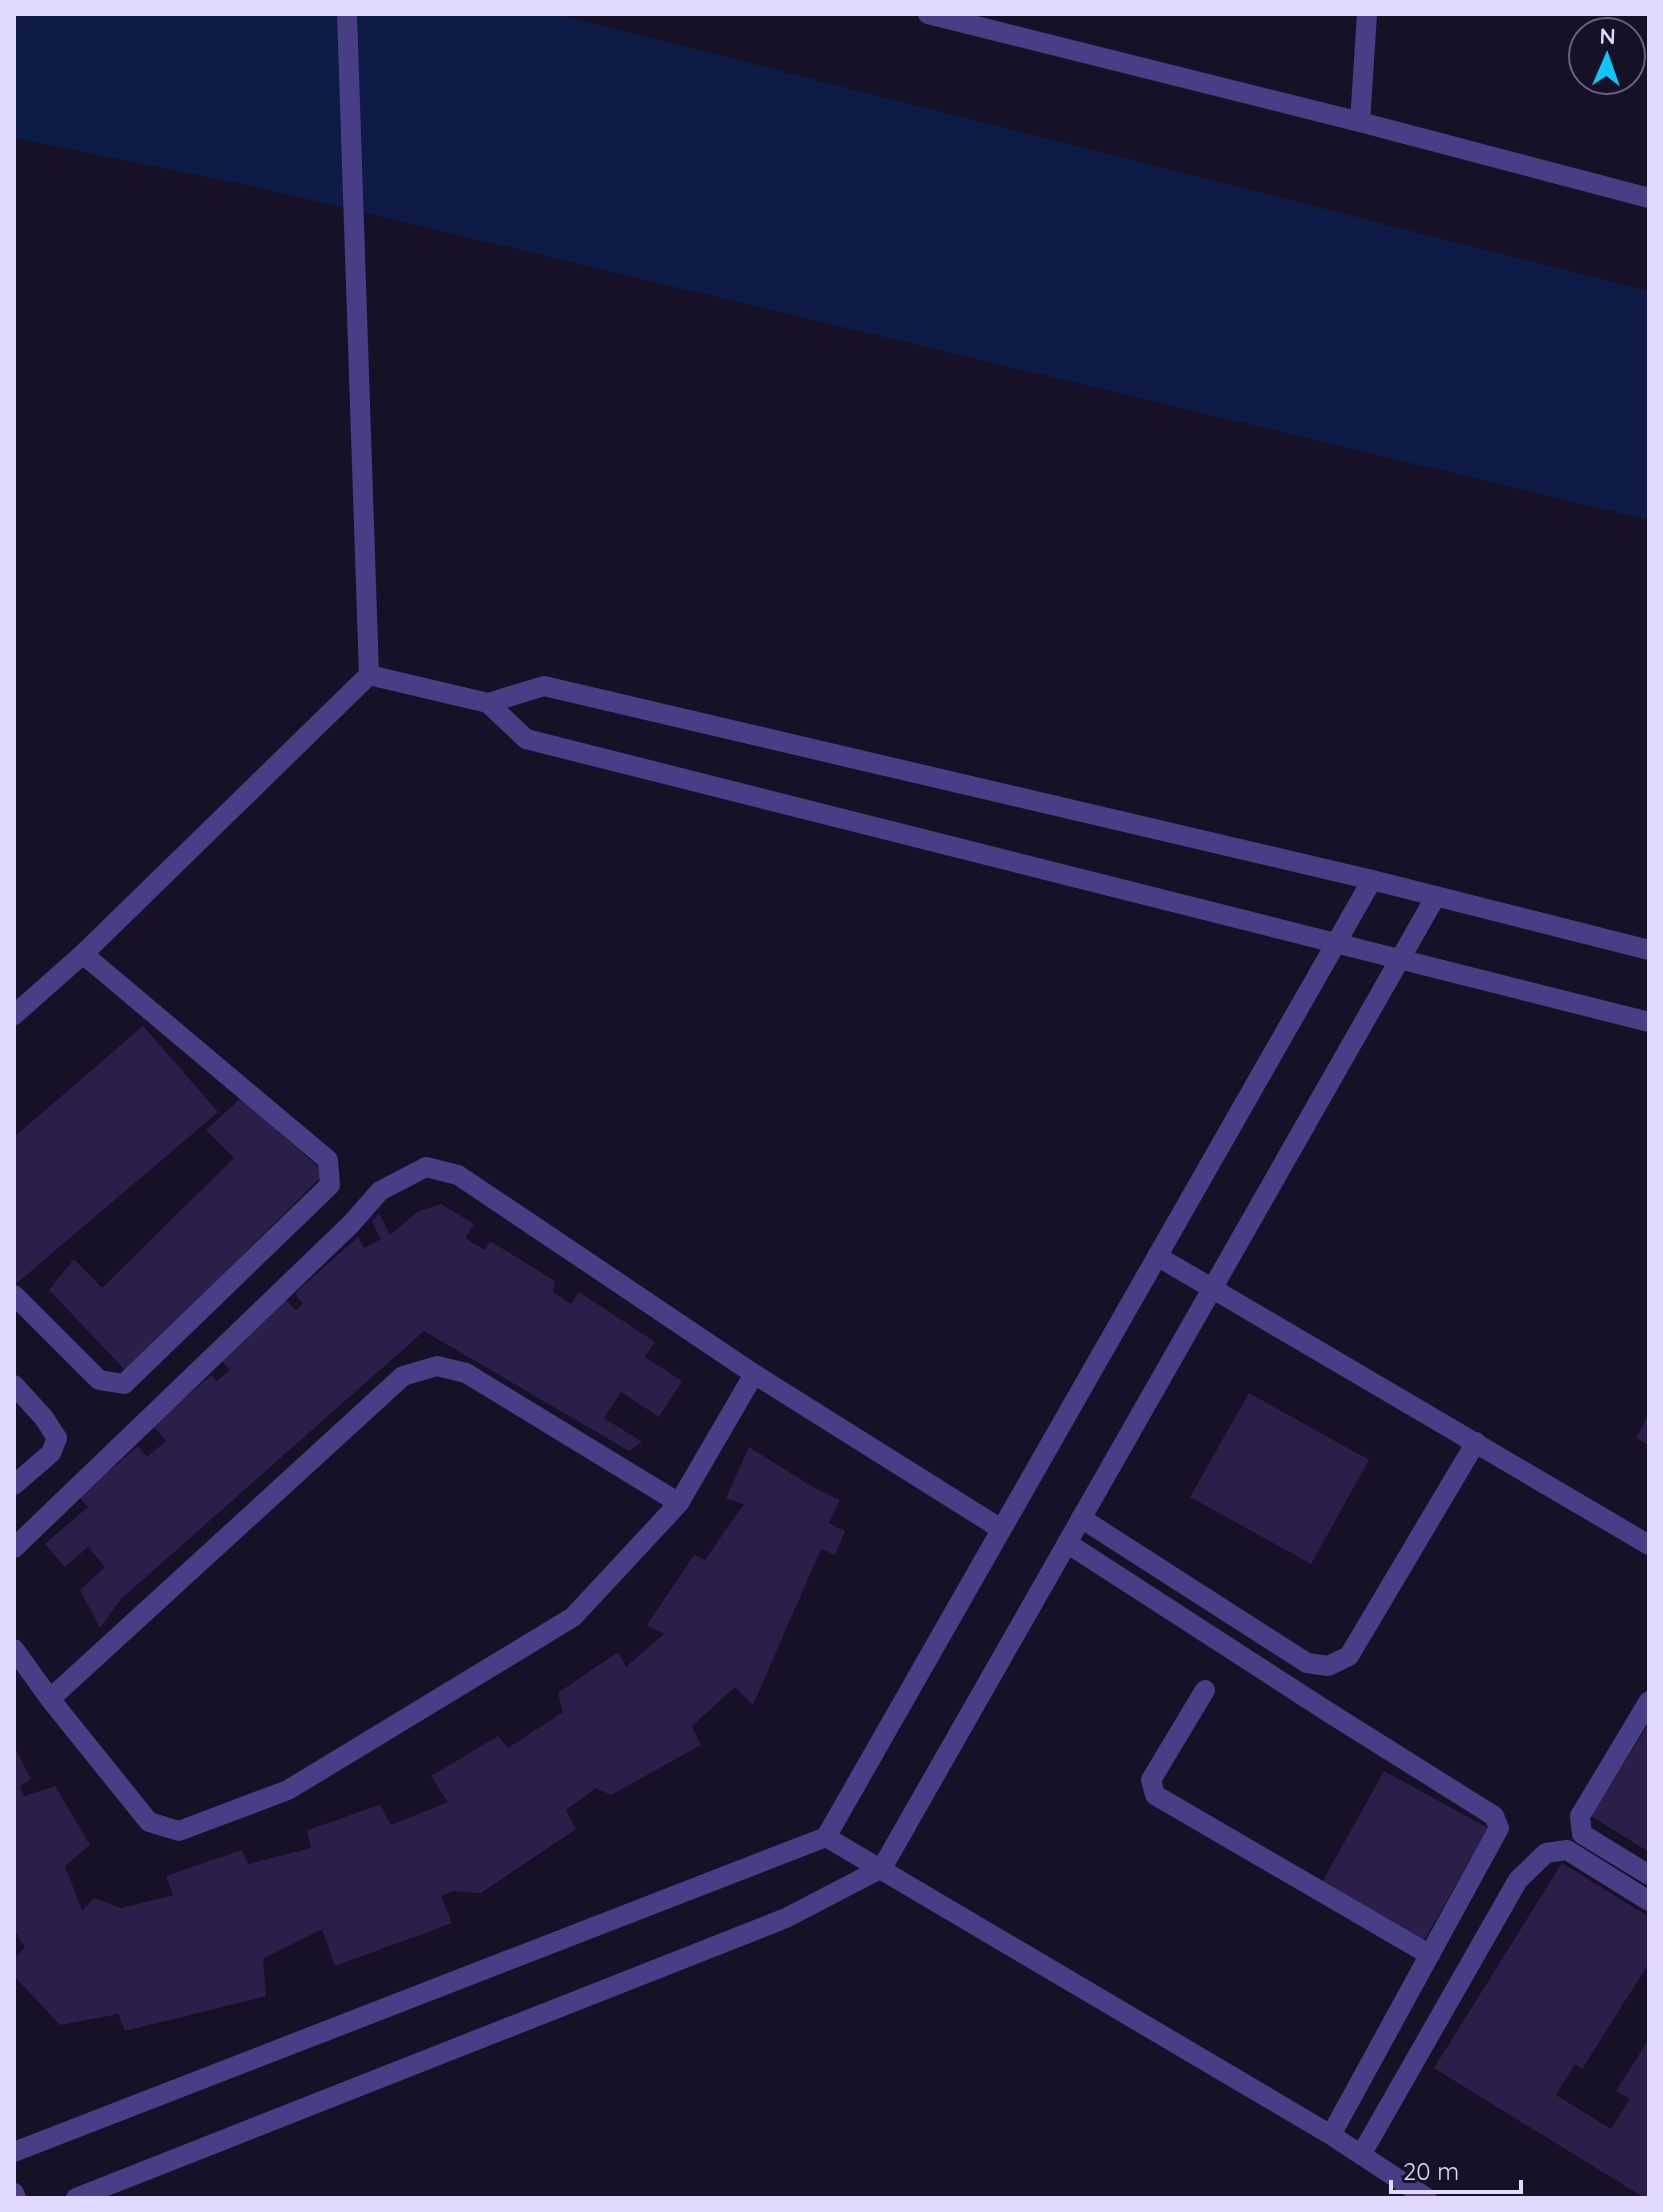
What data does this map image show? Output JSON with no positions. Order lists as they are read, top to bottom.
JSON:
{
  "scale_bar": "20 m",
  "north": "top"
}
